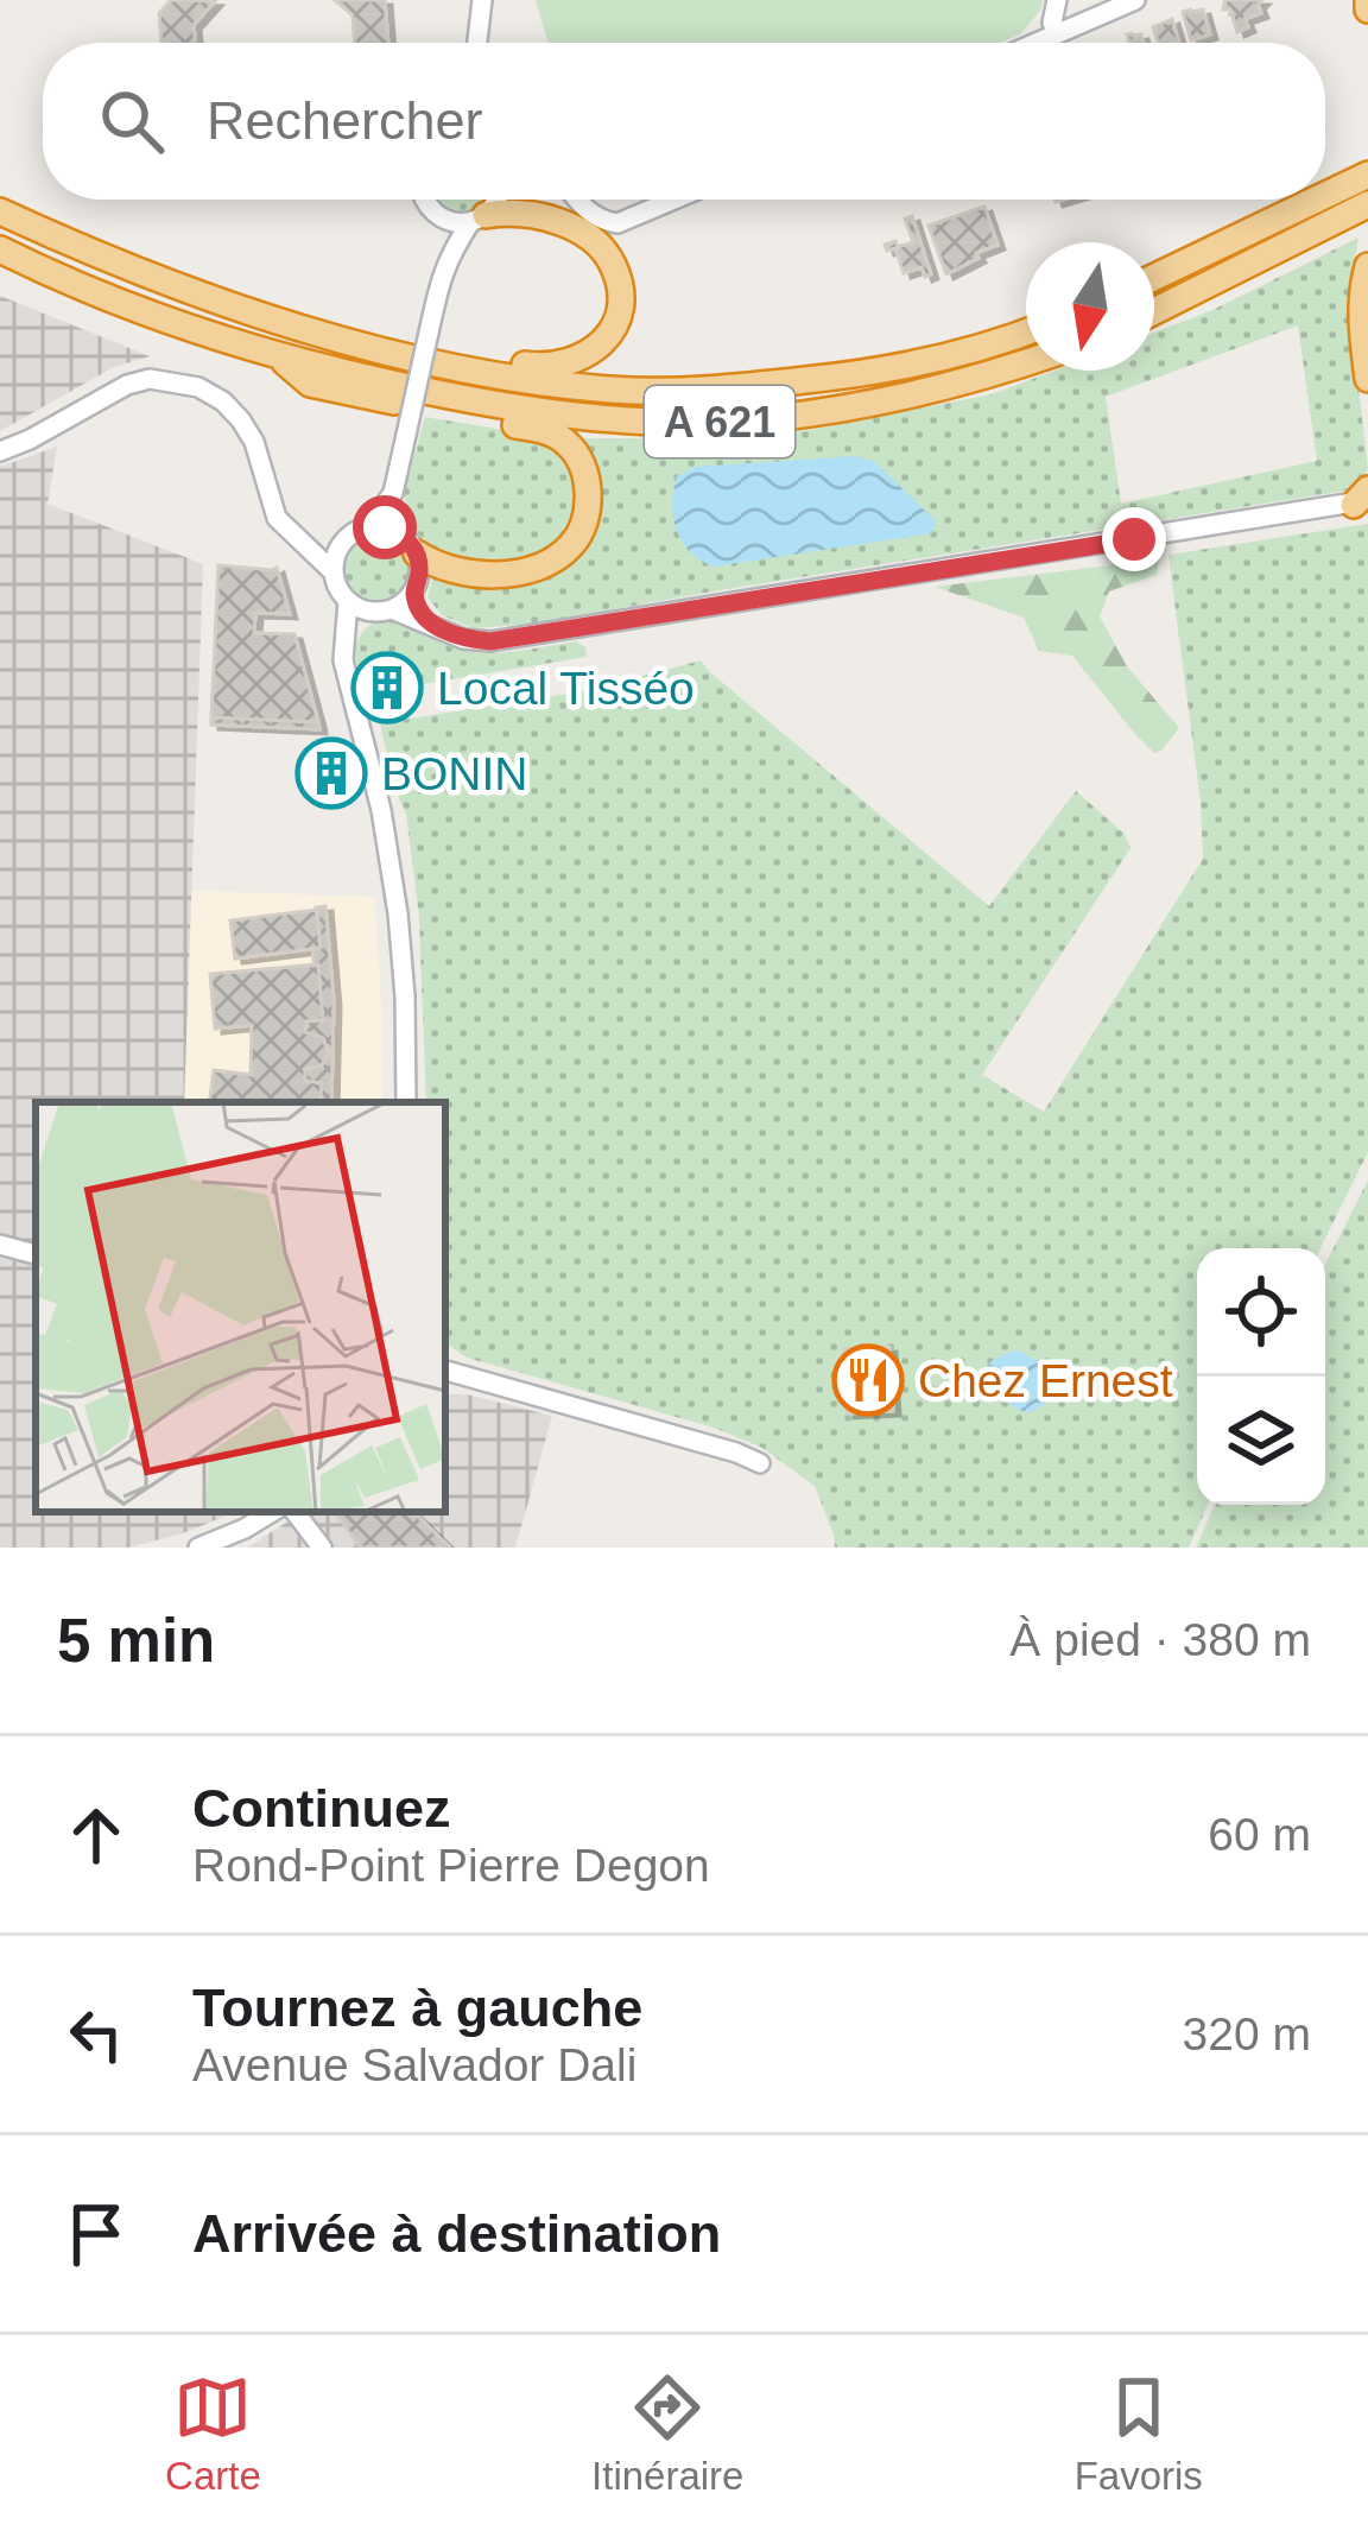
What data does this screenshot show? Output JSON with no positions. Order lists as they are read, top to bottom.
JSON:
{
  "streets": {
    "highway": ["A 621"]
  },
  "places": {
    "building": ["Local Tisséo", "BONIN"],
    "restaurant": ["Chez Ernest"]
  },
  "north": "bottom",
  "page": {
    "search": "Rechercher",
    "heading": ["5 min", "À pied · 380 m"],
    "list": [
      ["Continuez", "Rond-Point Pierre Degon", "60 m"],
      ["Tournez à gauche", "Avenue Salvador Dali", "320 m"],
      "Arrivée à destination"
    ],
    "nav": ["Carte", "Itinéraire", "Favoris"]
  }
}
